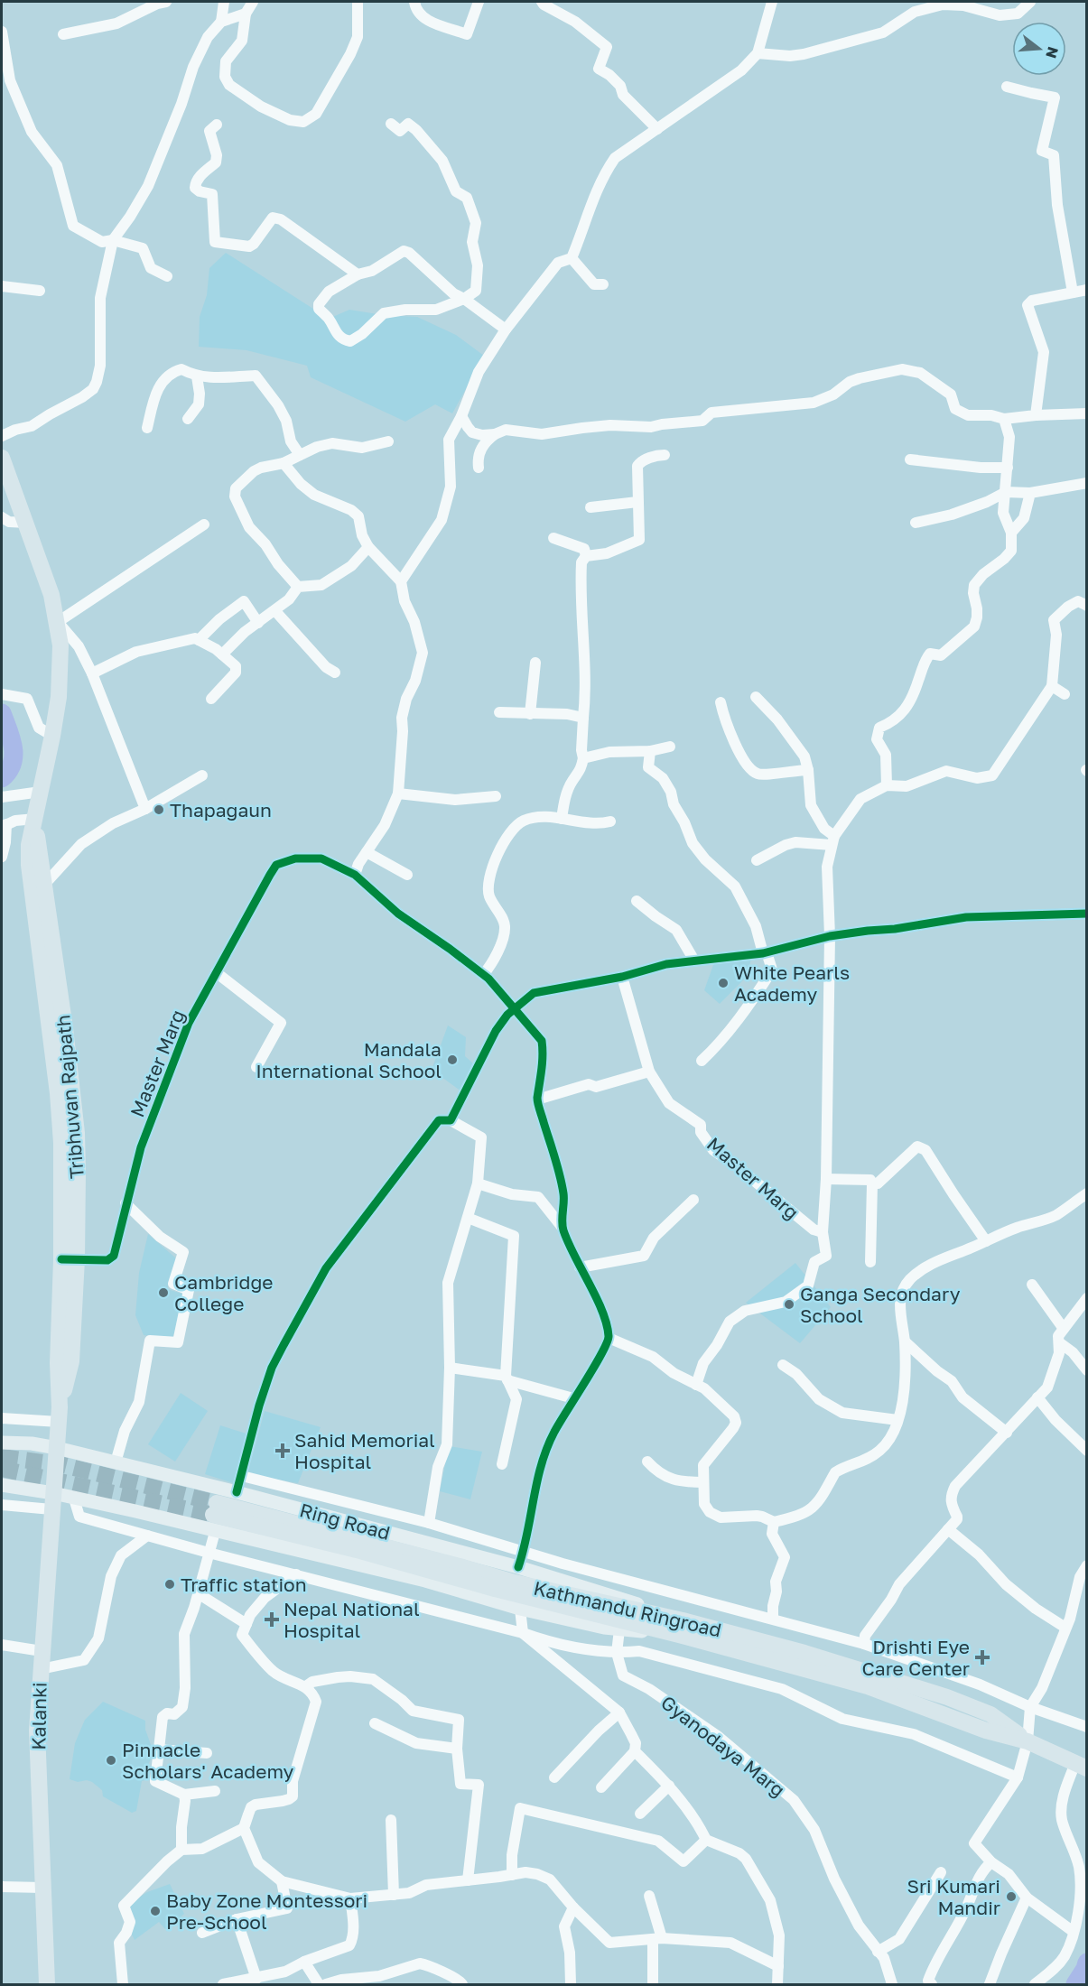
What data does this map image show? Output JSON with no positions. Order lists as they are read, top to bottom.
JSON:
{
  "streets": {
    "highway": ["Tribhuvan Rajpath", "Kathmandu Ringroad", "Kalanki"],
    "main road": ["Ring Road"],
    "street": ["Master Marg", "Gyanodaya Marg"]
  },
  "crossings": [
    ["Master Marg", "Tribhuvan Rajpath"],
    ["Tribhuvan Rajpath", "Ring Road"],
    ["Tribhuvan Rajpath", "Kalanki"],
    ["Ring Road", "Kathmandu Ringroad"],
    ["Ring Road", "Kalanki"]
  ],
  "places": {
    "other": [
      "Thapagaun",
      "White Pearls Academy",
      "Mandala International School",
      "Cambridge College",
      "Ganga Secondary School",
      "Traffic station",
      "Pinnacle Scholars' Academy",
      "Sri Kumari Mandir",
      "Baby Zone Montessori Pre-School"
    ],
    "health": ["Sahid Memorial Hospital", "Nepal National Hospital", "Drishti Eye Care Center"]
  },
  "north": "right"
}
